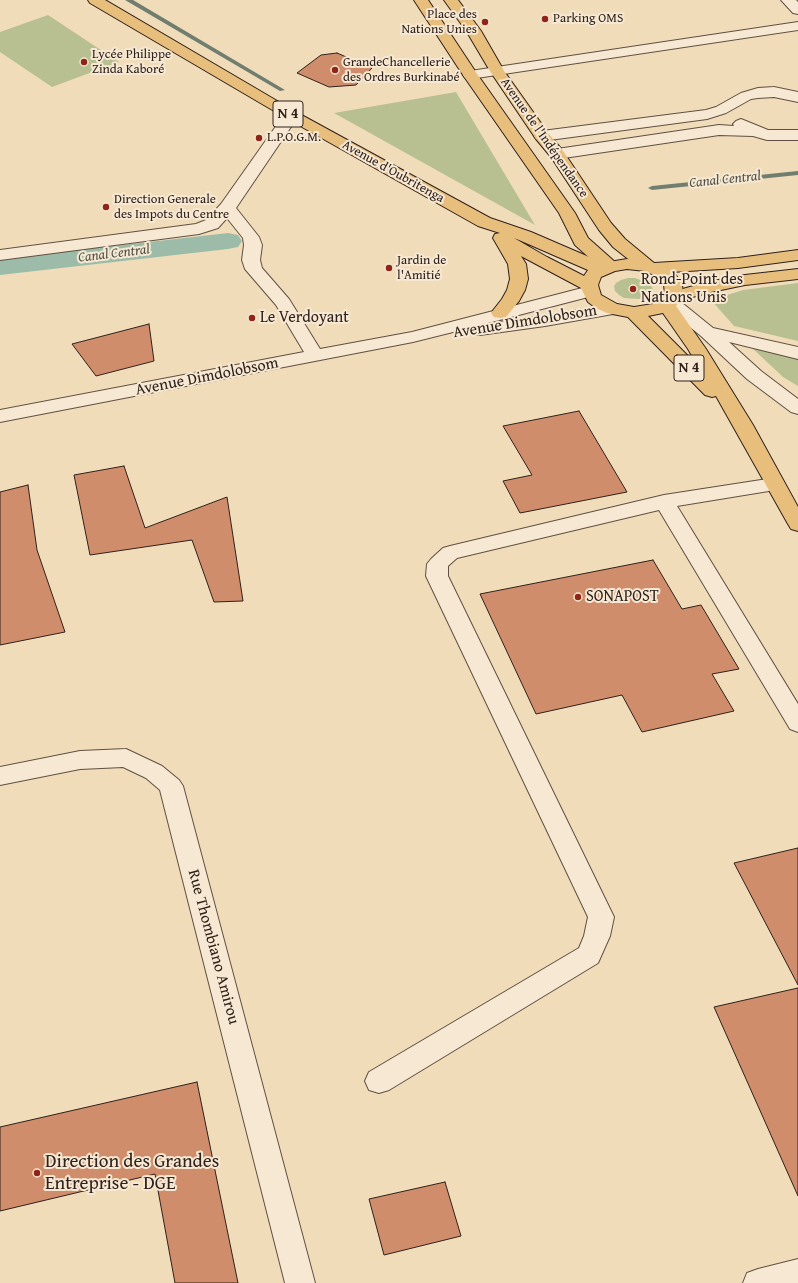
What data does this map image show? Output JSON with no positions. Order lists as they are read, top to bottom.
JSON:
{
  "streets": {
    "main road": ["N 4", "Avenue de l'Indépendance", "Avenue d'Oubritenga"],
    "street": ["Avenue Dimdolobsom", "Rue Thombiano Amirou"]
  },
  "crossings": [
    ["N 4", "Avenue de l'Indépendance"],
    ["N 4", "Avenue d'Oubritenga"],
    ["N 4", "Avenue Dimdolobsom"],
    ["Avenue de l'Indépendance", "Avenue d'Oubritenga"],
    ["Avenue d'Oubritenga", "Avenue Dimdolobsom"]
  ],
  "water": ["Canal Central"],
  "places": [
    "Parking OMS",
    "Place des Nations Unies",
    "Lycée Philippe Zinda Kaboré",
    "GrandeChancellerie des Ordres Burkinabé",
    "L.P.O.G.M.",
    "Direction Generale des Impots du Centre",
    "Jardin de l'Amitié",
    "Rond-Point des Nations Unis",
    "Le Verdoyant",
    "SONAPOST",
    "Direction des Grandes Entreprise - DGE"
  ]
}
